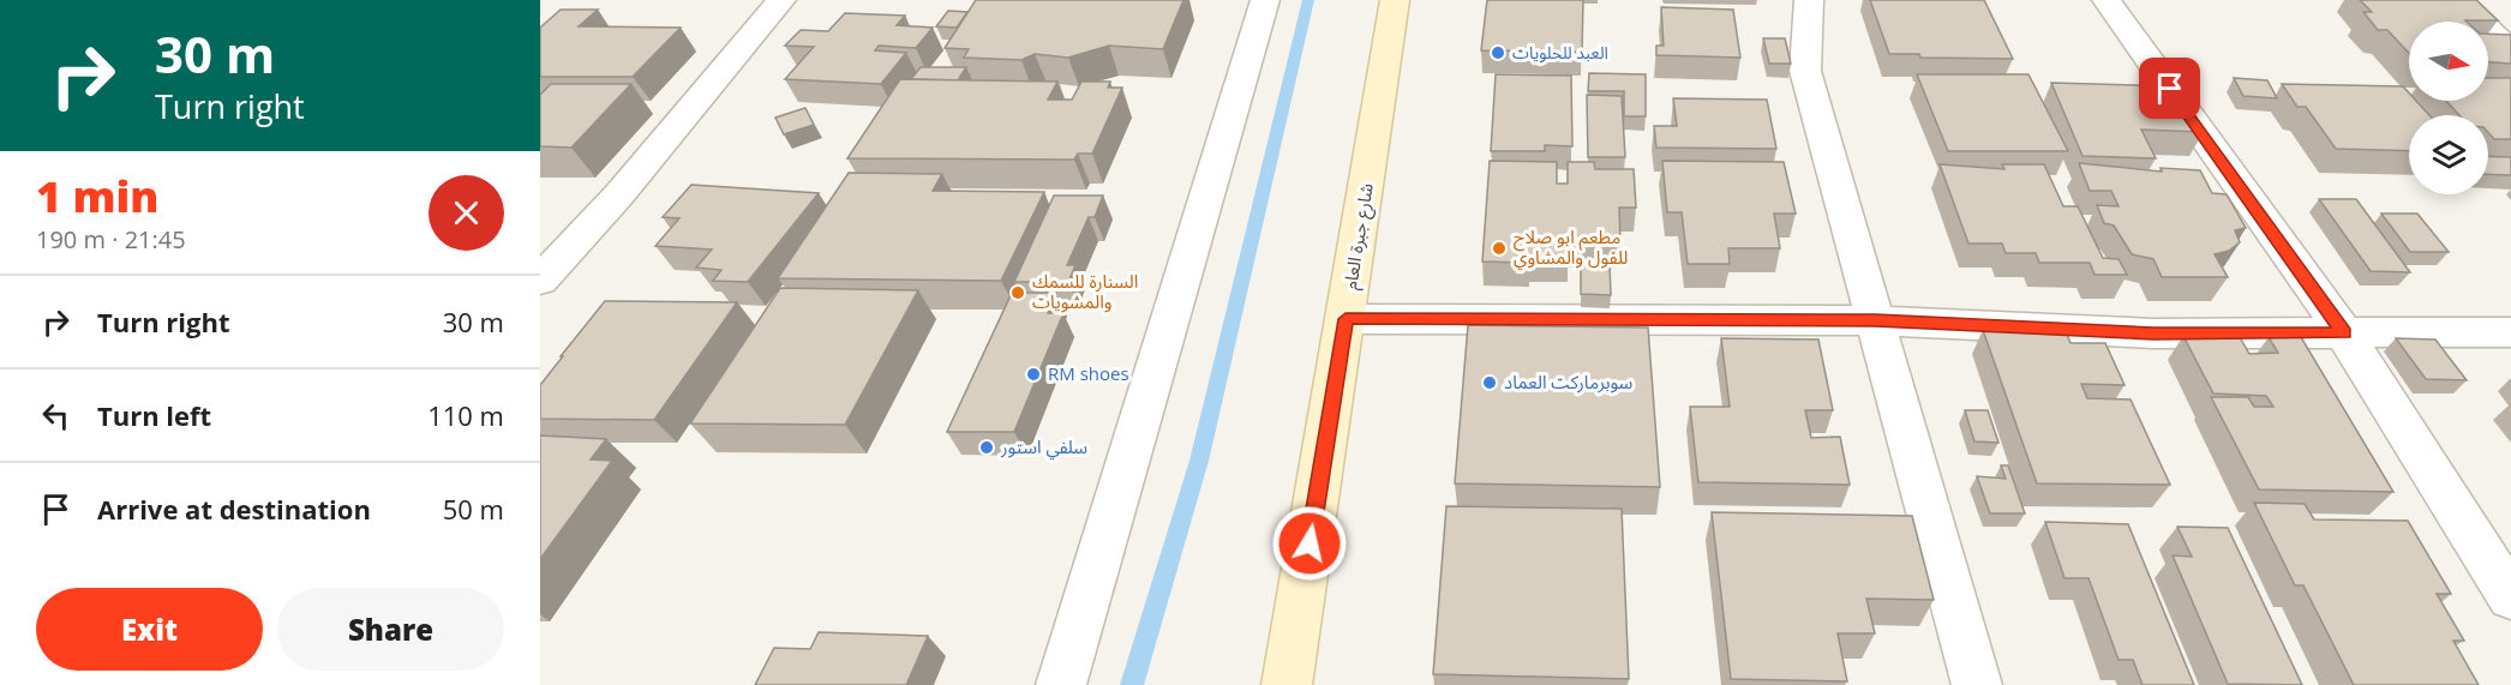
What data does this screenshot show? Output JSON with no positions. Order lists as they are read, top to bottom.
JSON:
{
  "streets": {
    "main road": ["شارع جبرة العام"]
  },
  "places": [
    "العبد للحلويات",
    "مطعم ابو صلاح للفول والمشاوي",
    "السنارة للسمك والمشويات",
    "RM shoes",
    "سوبرماركت العماد",
    "سلفي استور"
  ],
  "north": "right",
  "page": {
    "turn": ["30 m", "Turn right"],
    "heading": ["1 min", "190 m · 21:45"],
    "list": [
      {
        "name": "Turn right",
        "value": "30 m"
      },
      {
        "name": "Turn left",
        "value": "110 m"
      },
      {
        "name": "Arrive at destination",
        "value": "50 m"
      }
    ],
    "buttons": ["Exit", "Share"]
  }
}
